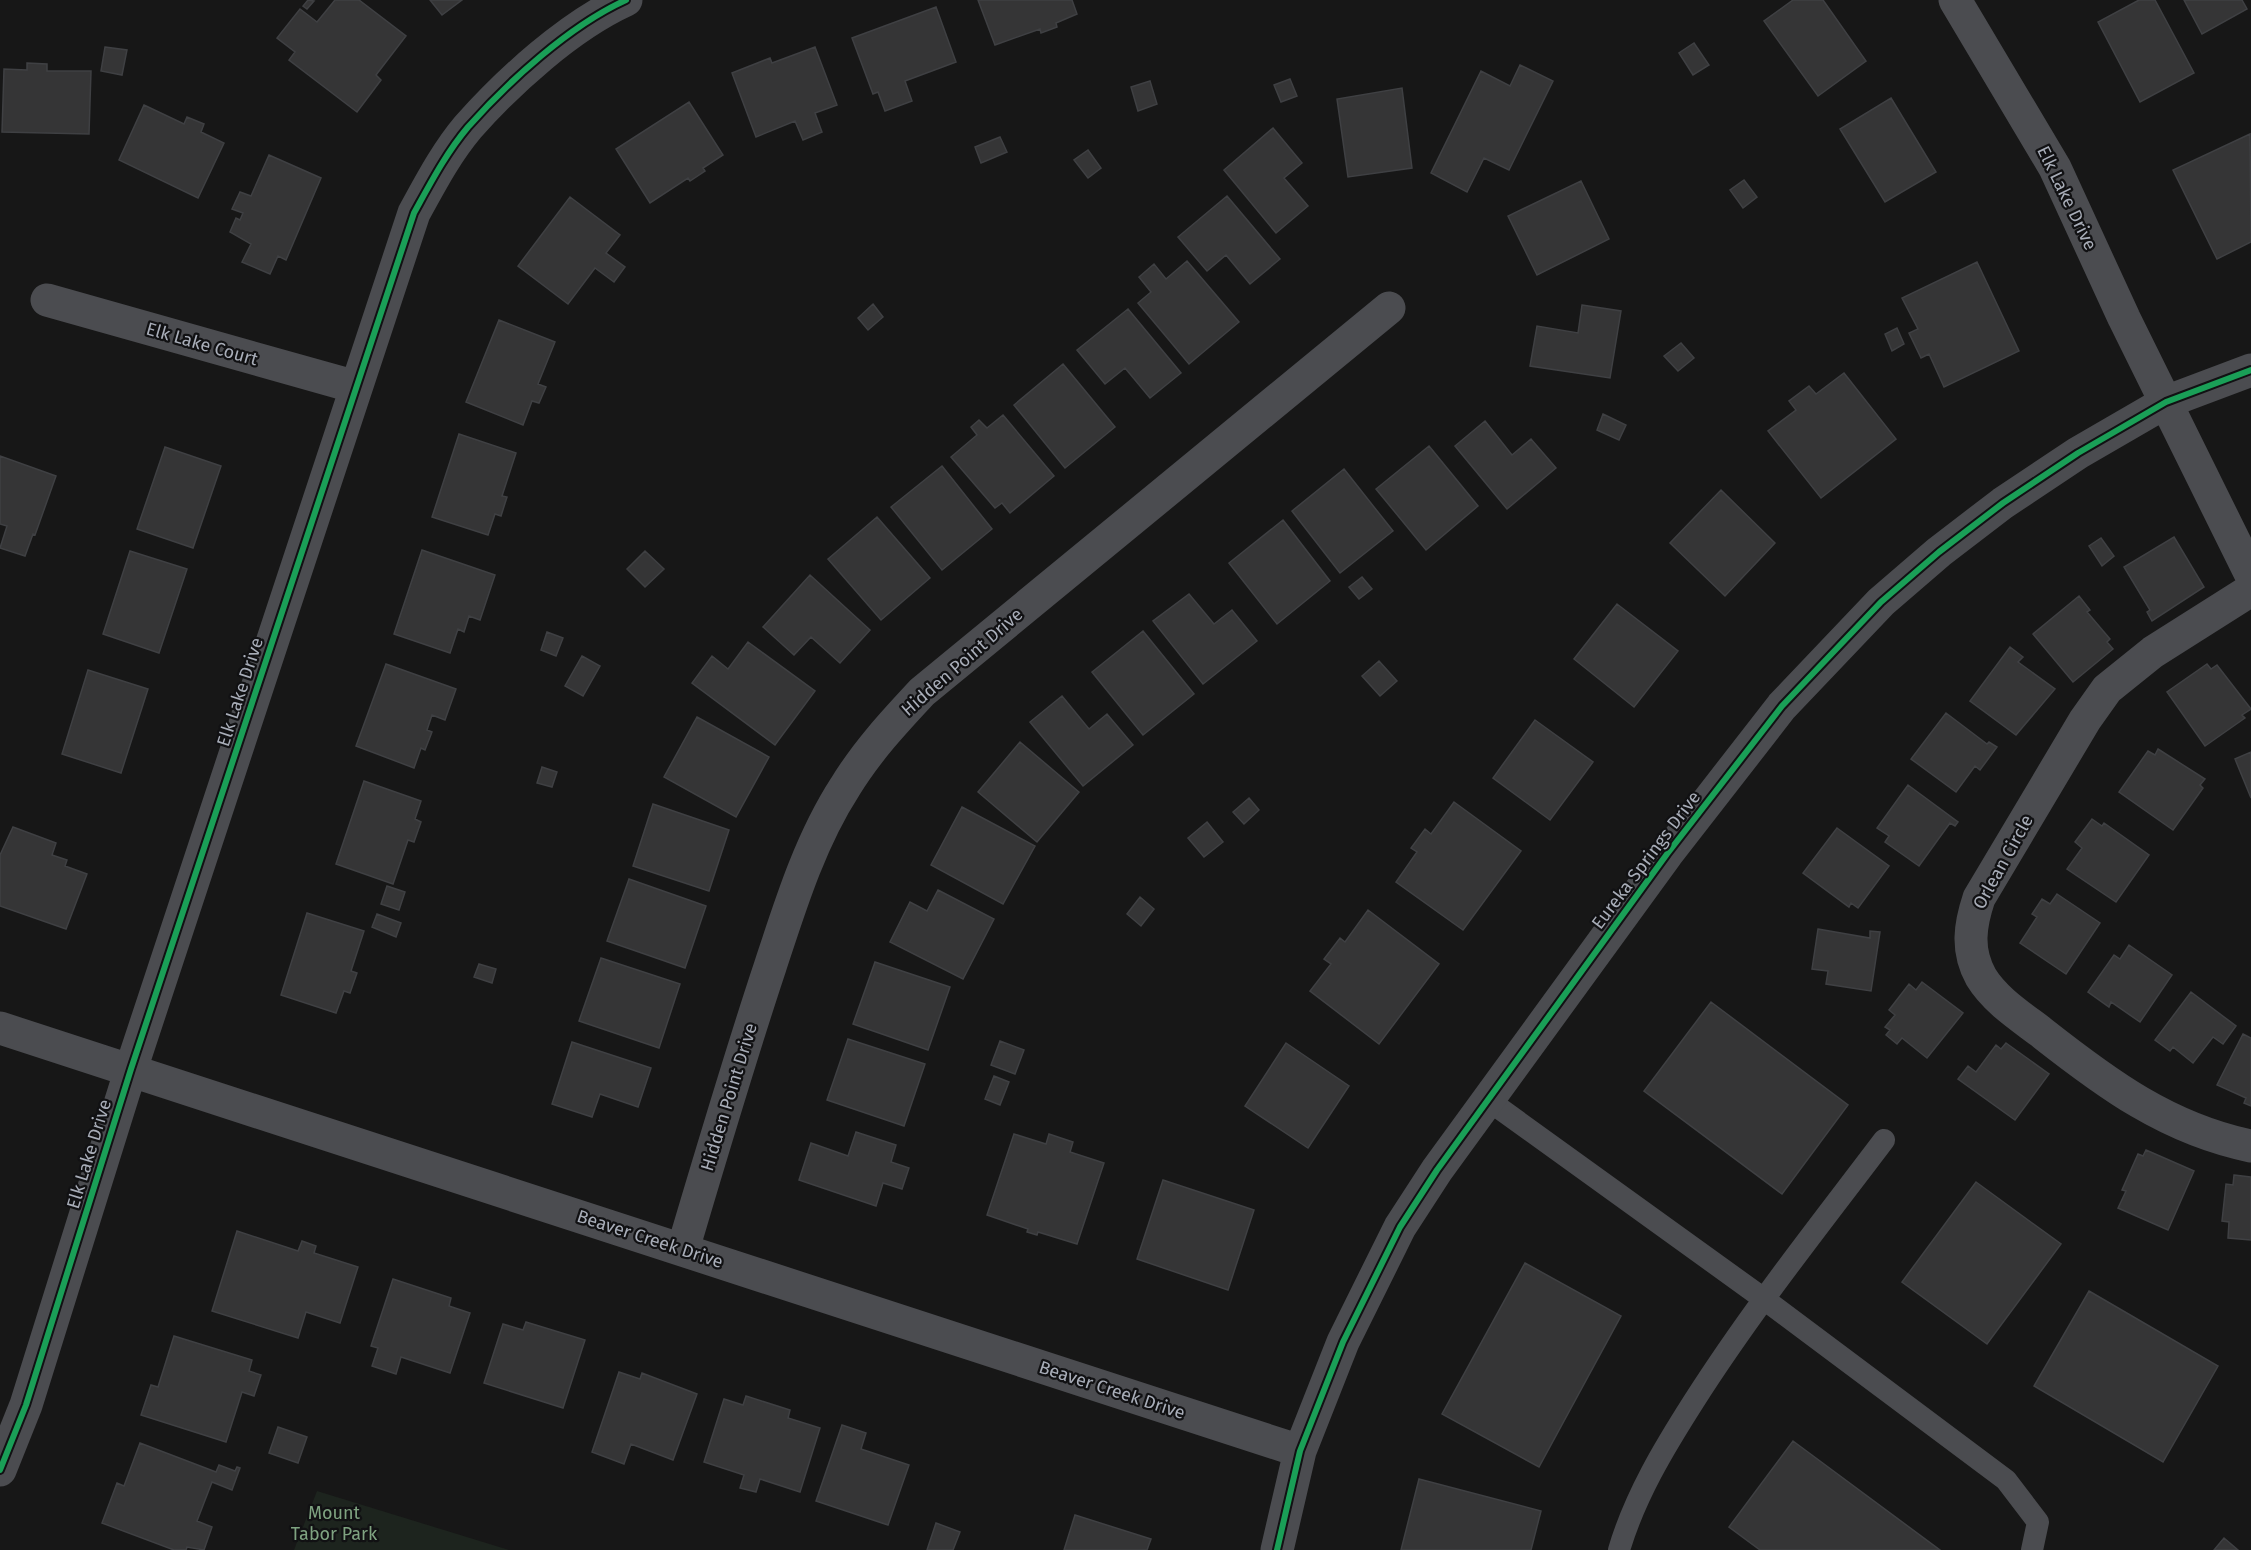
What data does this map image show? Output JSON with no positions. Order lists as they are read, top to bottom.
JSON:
{
  "streets": {
    "street": [
      "Elk Lake Drive",
      "Elk Lake Court",
      "Hidden Point Drive",
      "Eureka Springs Drive",
      "Orlean Circle",
      "Beaver Creek Drive"
    ]
  },
  "crossings": [
    ["Elk Lake Drive", "Elk Lake Court"],
    ["Elk Lake Drive", "Eureka Springs Drive"],
    ["Elk Lake Drive", "Beaver Creek Drive"],
    ["Hidden Point Drive", "Beaver Creek Drive"],
    ["Eureka Springs Drive", "Beaver Creek Drive"]
  ],
  "parks": ["Mount Tabor Park"]
}
